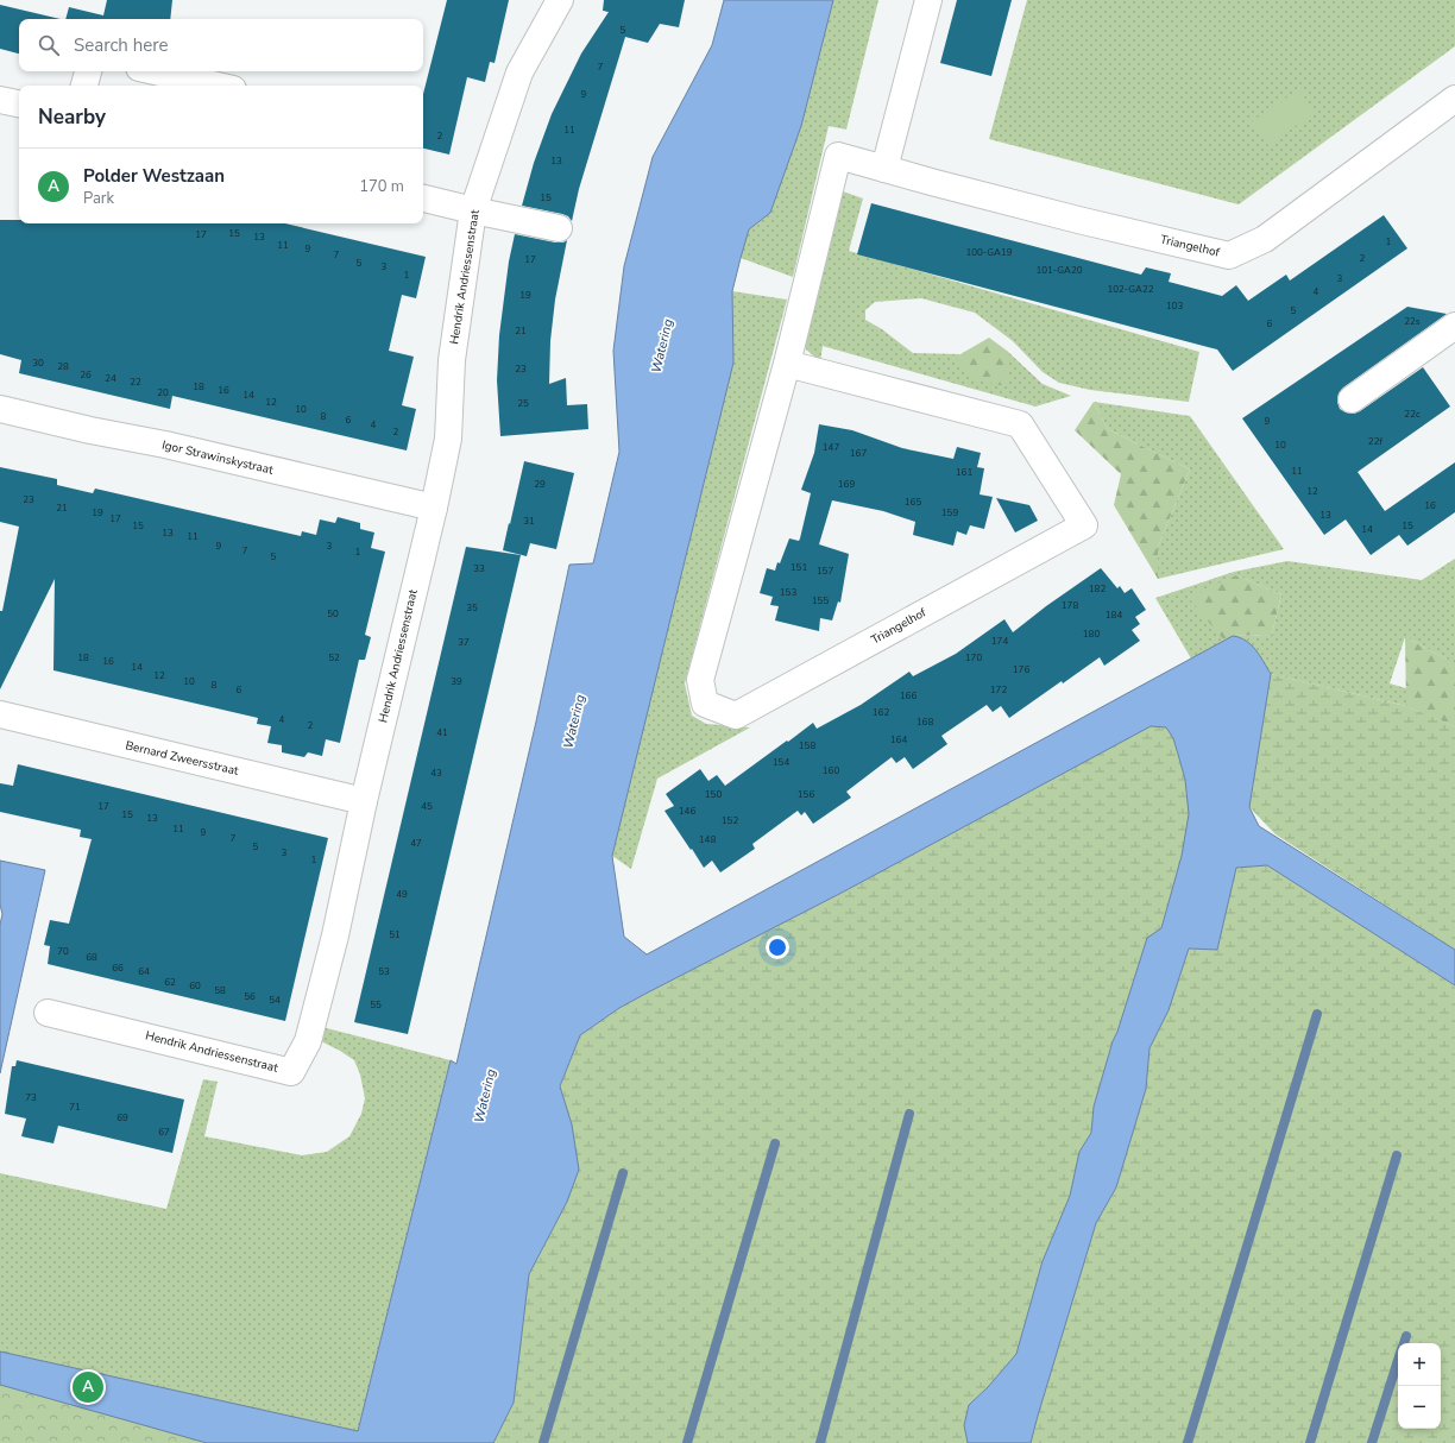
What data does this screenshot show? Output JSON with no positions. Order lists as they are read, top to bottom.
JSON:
{
  "streets": {
    "street": [
      "Triangelhof",
      "Hendrik Andriessenstraat",
      "Igor Strawinskystraat",
      "Bernard Zweersstraat"
    ]
  },
  "crossings": [
    ["Hendrik Andriessenstraat", "Igor Strawinskystraat"],
    ["Hendrik Andriessenstraat", "Bernard Zweersstraat"]
  ],
  "water": ["Watering"],
  "house_numbers": [
    "5",
    "7",
    "9",
    "11",
    "2",
    "13",
    "15",
    "15",
    "17",
    "13",
    "1",
    "11",
    "9",
    "100-GA19",
    "7",
    "2",
    "17",
    "5",
    "3",
    "101-GA20",
    "1",
    "3",
    "102-GA22",
    "4",
    "19",
    "103",
    "5",
    "22s",
    "6",
    "21",
    "30",
    "28",
    "23",
    "26",
    "24",
    "22",
    "18",
    "16",
    "20",
    "14",
    "12",
    "25",
    "10",
    "22c",
    "8",
    "6",
    "9",
    "4",
    "2",
    "22f",
    "10",
    "147",
    "167",
    "11",
    "161",
    "29",
    "169",
    "12",
    "23",
    "165",
    "16",
    "21",
    "19",
    "159",
    "13",
    "17",
    "31",
    "15",
    "15",
    "14",
    "13",
    "11",
    "9",
    "3",
    "7",
    "1",
    "5",
    "151",
    "33",
    "157",
    "182",
    "153",
    "155",
    "178",
    "35",
    "50",
    "184",
    "180",
    "174",
    "37",
    "18",
    "52",
    "170",
    "16",
    "14",
    "176",
    "12",
    "10",
    "39",
    "8",
    "6",
    "172",
    "166",
    "162",
    "4",
    "168",
    "2",
    "41",
    "164",
    "158",
    "154",
    "160",
    "43",
    "150",
    "156",
    "17",
    "45",
    "146",
    "15",
    "13",
    "152",
    "11",
    "9",
    "7",
    "148",
    "47",
    "5",
    "3",
    "1",
    "49",
    "51",
    "70",
    "68",
    "66",
    "64",
    "53",
    "62",
    "60",
    "58",
    "56",
    "54",
    "55",
    "73",
    "71",
    "69",
    "67"
  ],
  "page": {
    "search": "Search here",
    "heading": "Nearby",
    "list": [
      {
        "mark": "A",
        "name": "Polder Westzaan",
        "note": "Park",
        "value": "170 m"
      }
    ],
    "map_buttons": ["+", "−"],
    "pins": "A"
  }
}
